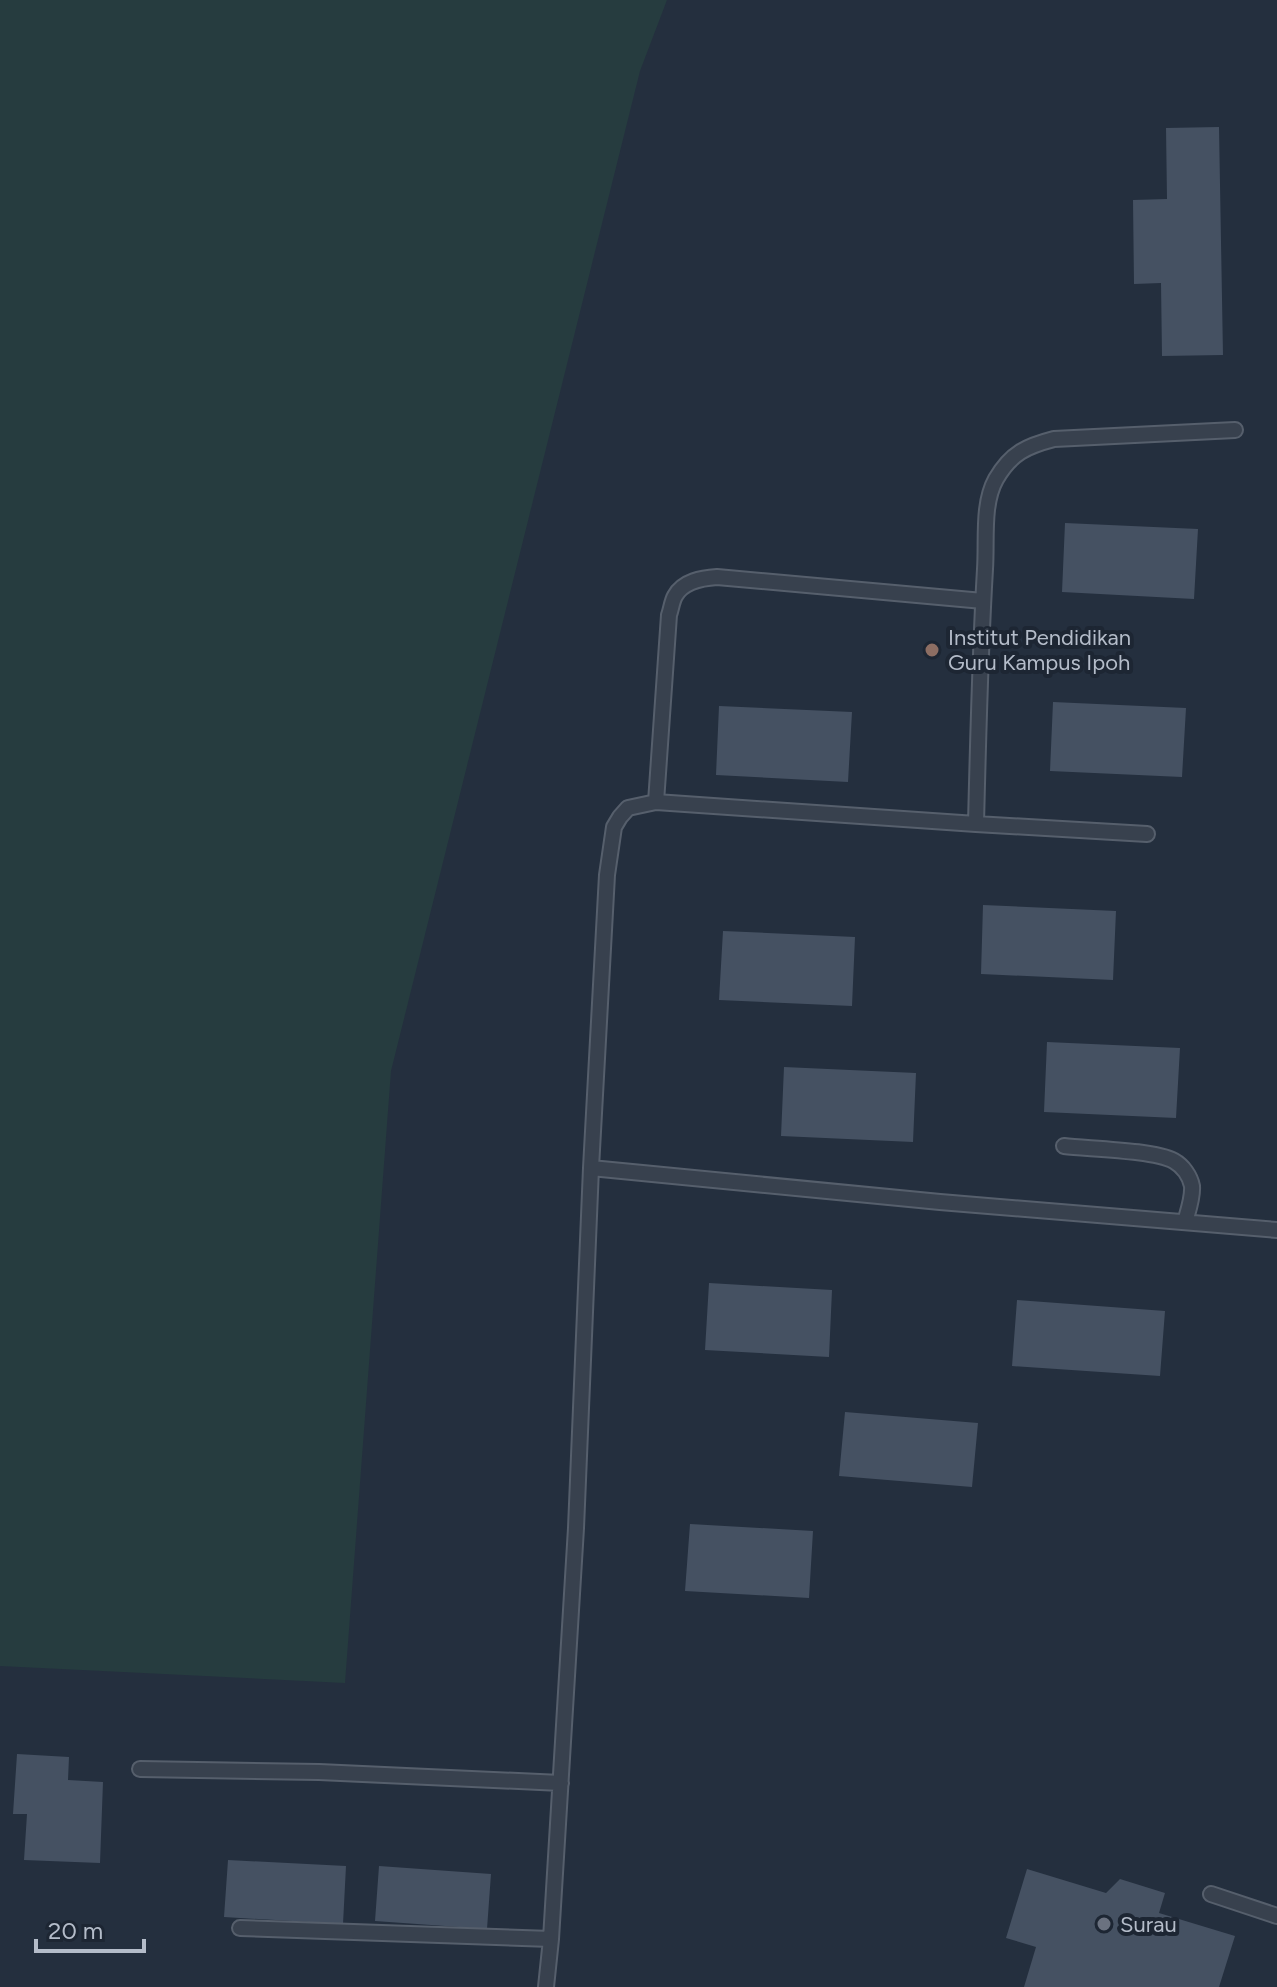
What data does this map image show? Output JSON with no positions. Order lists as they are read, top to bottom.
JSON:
{
  "places": ["Institut Pendidikan Guru Kampus Ipoh", "Surau"],
  "scale_bar": "20 m"
}
